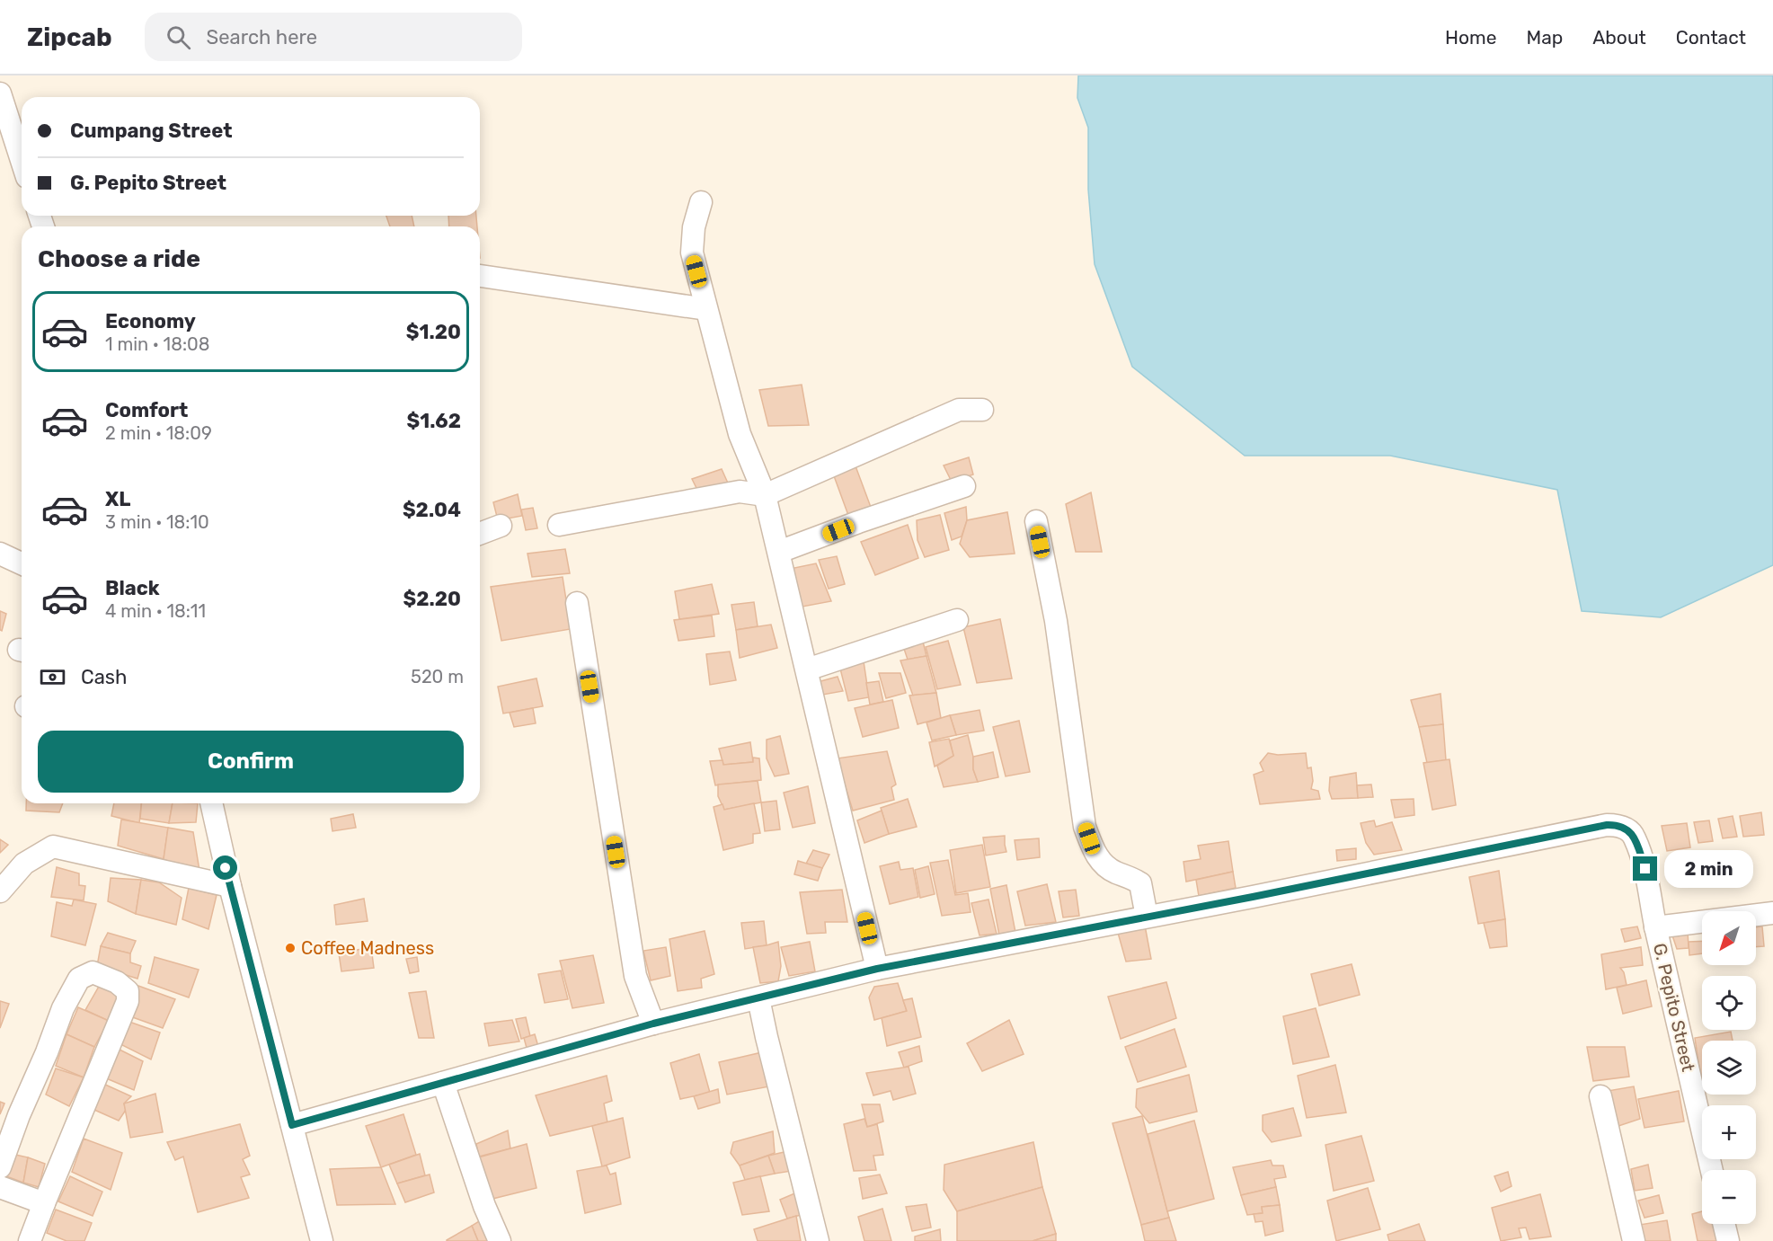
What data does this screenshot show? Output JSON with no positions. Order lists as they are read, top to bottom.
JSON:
{
  "streets": {
    "street": ["G. Pepito Street"]
  },
  "places": ["Coffee Madness"],
  "north": "bottom left",
  "page": {
    "header": "Zipcab",
    "search": "Search here",
    "nav": [
      "Home",
      "Map",
      "About",
      "Contact"
    ],
    "banner": ["Cumpang Street", "G. Pepito Street"],
    "heading": "Choose a ride",
    "list": [
      {
        "name": "Economy",
        "note": "1 min · 18:08",
        "value": "$1.20"
      },
      {
        "name": "Comfort",
        "note": "2 min · 18:09",
        "value": "$1.62"
      },
      {
        "name": "XL",
        "note": "3 min · 18:10",
        "value": "$2.04"
      },
      {
        "name": "Black",
        "note": "4 min · 18:11",
        "value": "$2.20"
      }
    ],
    "pay": ["Cash", "520 m"],
    "buttons": "Confirm",
    "bubble": "2 min",
    "map_buttons": ["+", "−"]
  }
}
